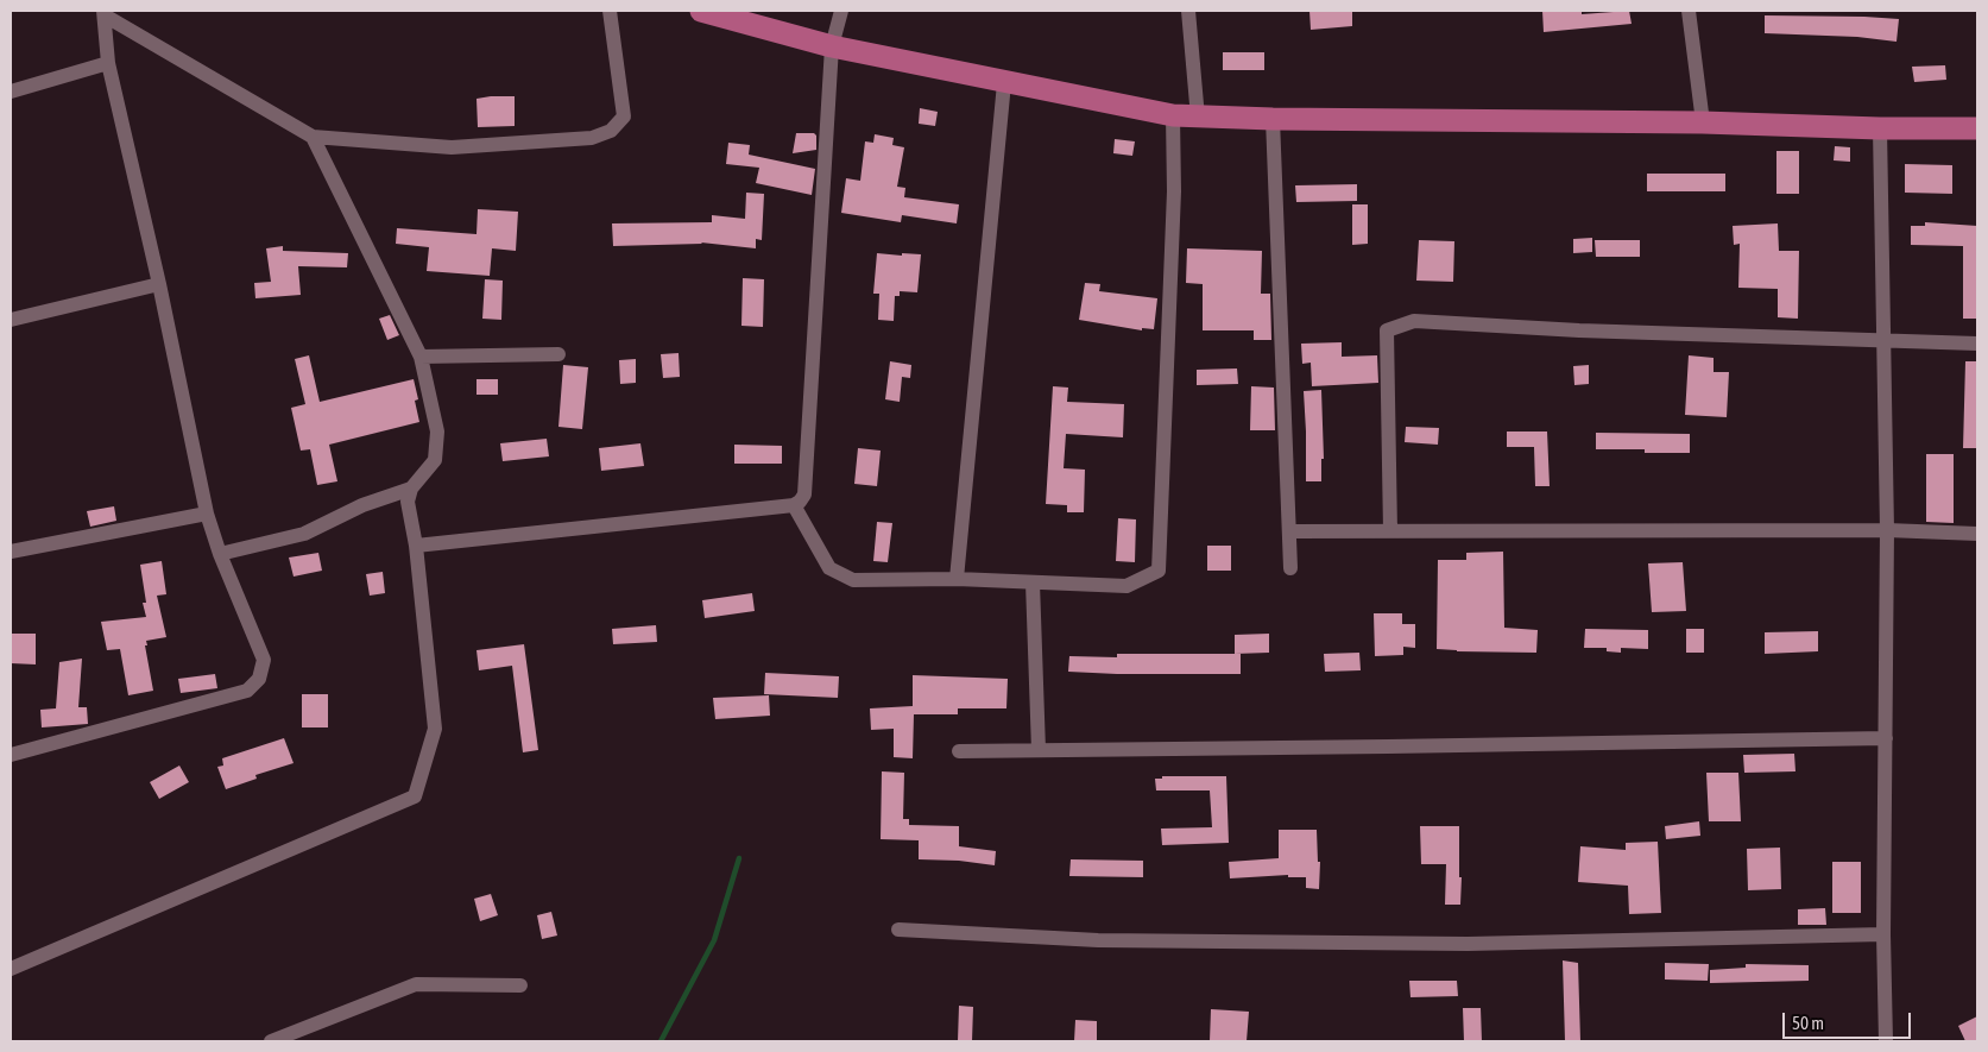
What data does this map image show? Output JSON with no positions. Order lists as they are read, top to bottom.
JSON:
{
  "scale_bar": "50 m"
}
